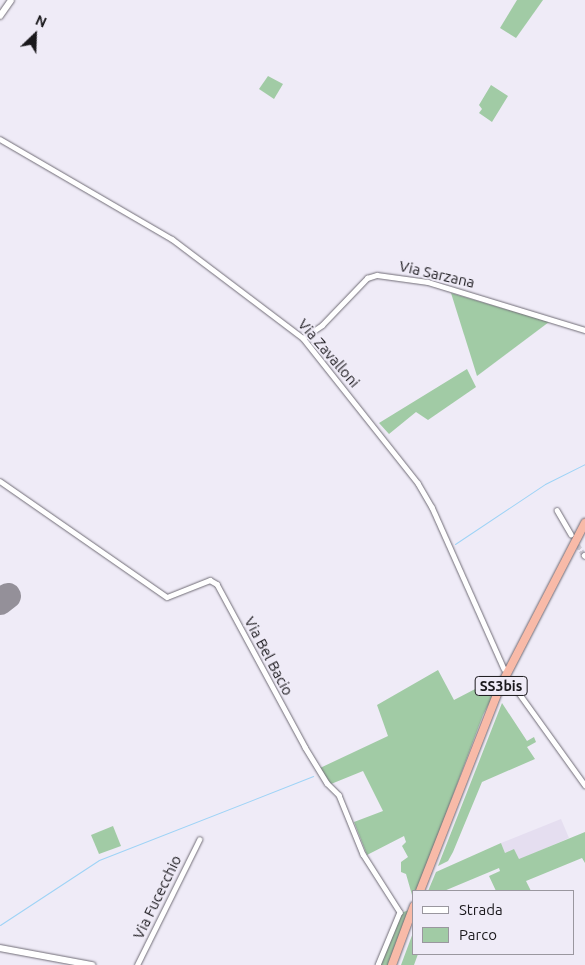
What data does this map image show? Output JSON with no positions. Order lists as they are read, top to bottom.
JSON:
{
  "streets": {
    "highway": ["SS3bis"],
    "street": [
      "Via Sarzana",
      "Via Zavalloni",
      "Via Bel Bacio",
      "Via Fucecchio"
    ]
  },
  "crossings": [
    ["Via Sarzana", "Via Zavalloni"]
  ],
  "legend": ["Strada", "Parco"],
  "north": "top right"
}
